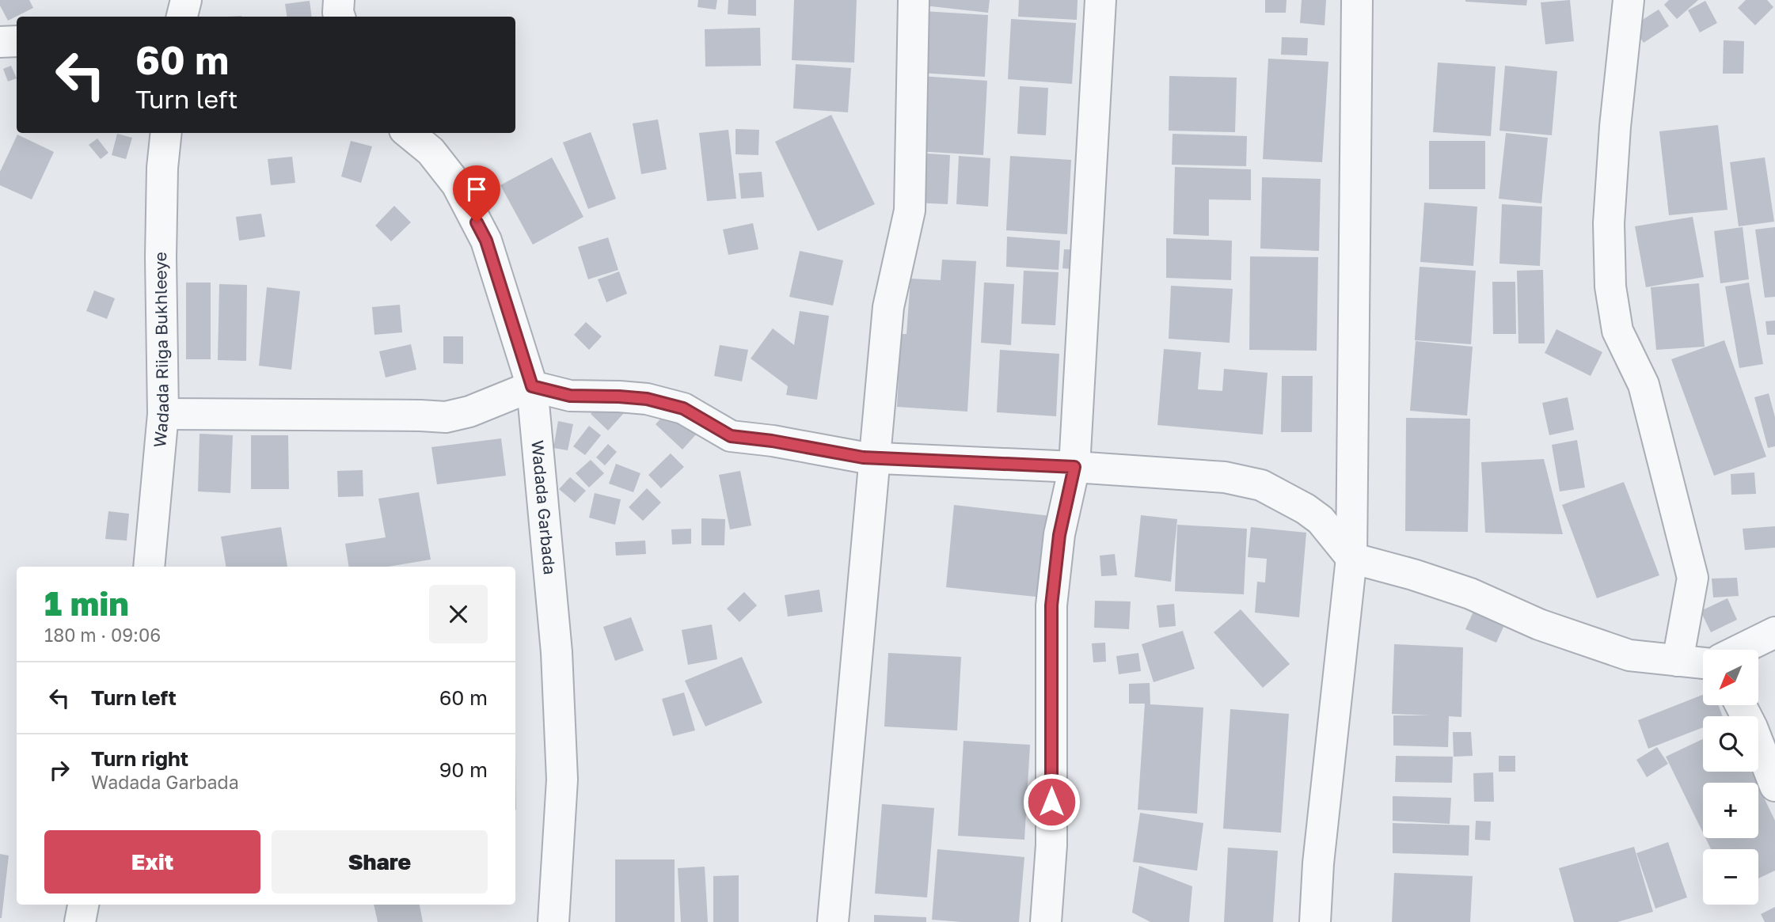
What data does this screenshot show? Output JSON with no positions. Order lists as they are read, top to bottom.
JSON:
{
  "streets": {
    "street": ["Wadada Riiga Bukhleeye", "Wadada Garbada"]
  },
  "north": "bottom left",
  "page": {
    "turn": ["60 m", "Turn left"],
    "heading": ["1 min", "180 m · 09:06"],
    "map_buttons": ["+", "−"],
    "list": [
      {
        "name": "Turn left",
        "value": "60 m"
      },
      {
        "name": "Turn right",
        "note": "Wadada Garbada",
        "value": "90 m"
      }
    ],
    "buttons": ["Exit", "Share"]
  }
}
